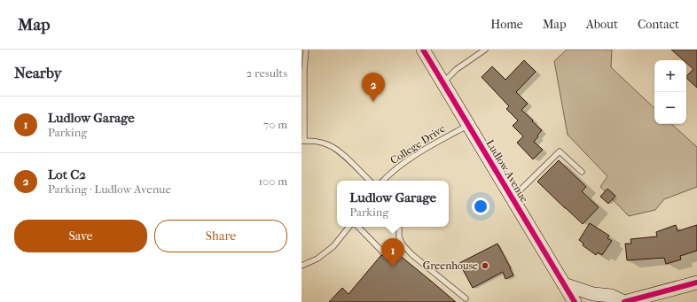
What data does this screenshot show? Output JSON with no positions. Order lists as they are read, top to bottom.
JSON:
{
  "streets": {
    "main road": ["Ludlow Avenue"],
    "lane": ["College Drive"]
  },
  "crossings": [
    ["College Drive", "Ludlow Avenue"]
  ],
  "places": ["Greenhouse"],
  "page": {
    "header": "Map",
    "nav": [
      "Home",
      "Map",
      "About",
      "Contact"
    ],
    "heading": ["Nearby", "2 results"],
    "map_buttons": ["+", "−"],
    "pins": ["2", "1"],
    "list": [
      {
        "mark": "1",
        "name": "Ludlow Garage",
        "note": "Parking",
        "value": "70 m"
      },
      {
        "mark": "2",
        "name": "Lot C2",
        "note": "Parking · Ludlow Avenue",
        "value": "100 m"
      }
    ],
    "popup": ["Ludlow Garage", "Parking"],
    "buttons": ["Save", "Share"]
  }
}
